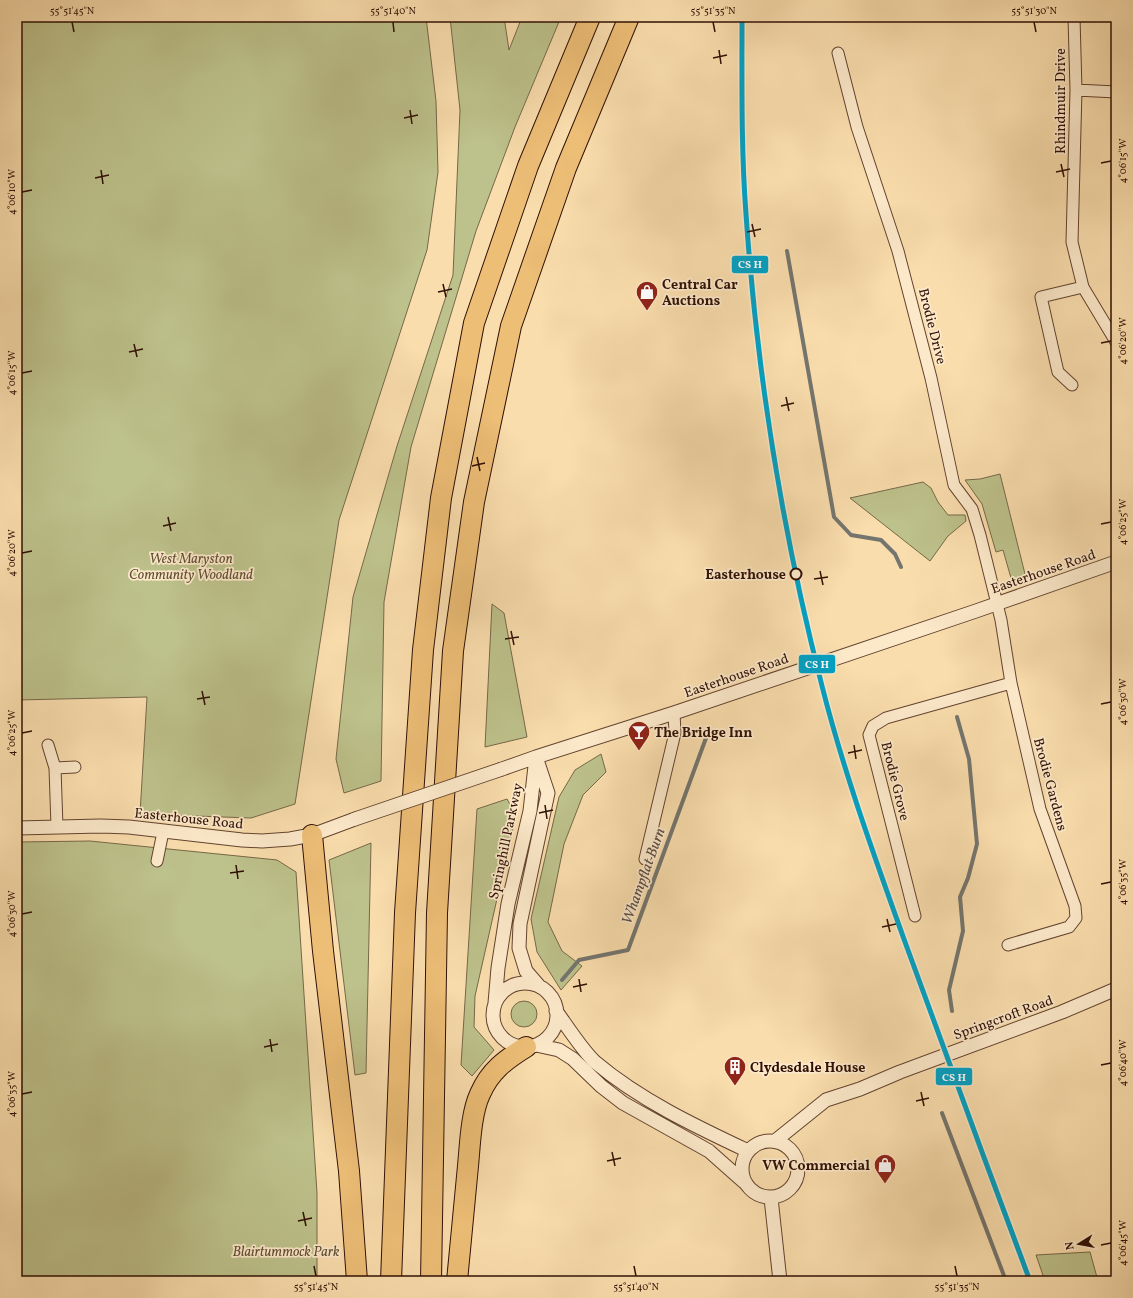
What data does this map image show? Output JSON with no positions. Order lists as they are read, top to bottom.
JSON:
{
  "streets": {
    "street": [
      "Rhindmuir Drive",
      "Brodie Drive",
      "Easterhouse Road",
      "Brodie Grove",
      "Brodie Gardens",
      "Springhill Parkway",
      "Springcroft Road"
    ]
  },
  "crossings": [
    ["Brodie Drive", "Easterhouse Road"],
    ["Brodie Drive", "Brodie Gardens"],
    ["Easterhouse Road", "Brodie Gardens"],
    ["Easterhouse Road", "Springhill Parkway"],
    ["Brodie Grove", "Brodie Gardens"],
    ["Springhill Parkway", "Springcroft Road"]
  ],
  "water": ["Whampflat Burn"],
  "parks": ["West Maryston Community Woodland", "Blairtummock Park"],
  "places": {
    "shop": ["Central Car Auctions", "VW Commercial"],
    "other": ["Easterhouse"],
    "bar": ["The Bridge Inn"],
    "building": ["Clydesdale House"]
  },
  "north": "left",
  "coordinates": [
    "55°51'45\"N",
    "55°51'40\"N",
    "55°51'35\"N",
    "55°51'30\"N",
    "4°06'15\"W",
    "4°06'10\"W",
    "4°06'20\"W",
    "4°06'25\"W",
    "4°06'30\"W",
    "4°06'35\"W",
    "4°06'40\"W",
    "4°06'45\"W"
  ]
}
